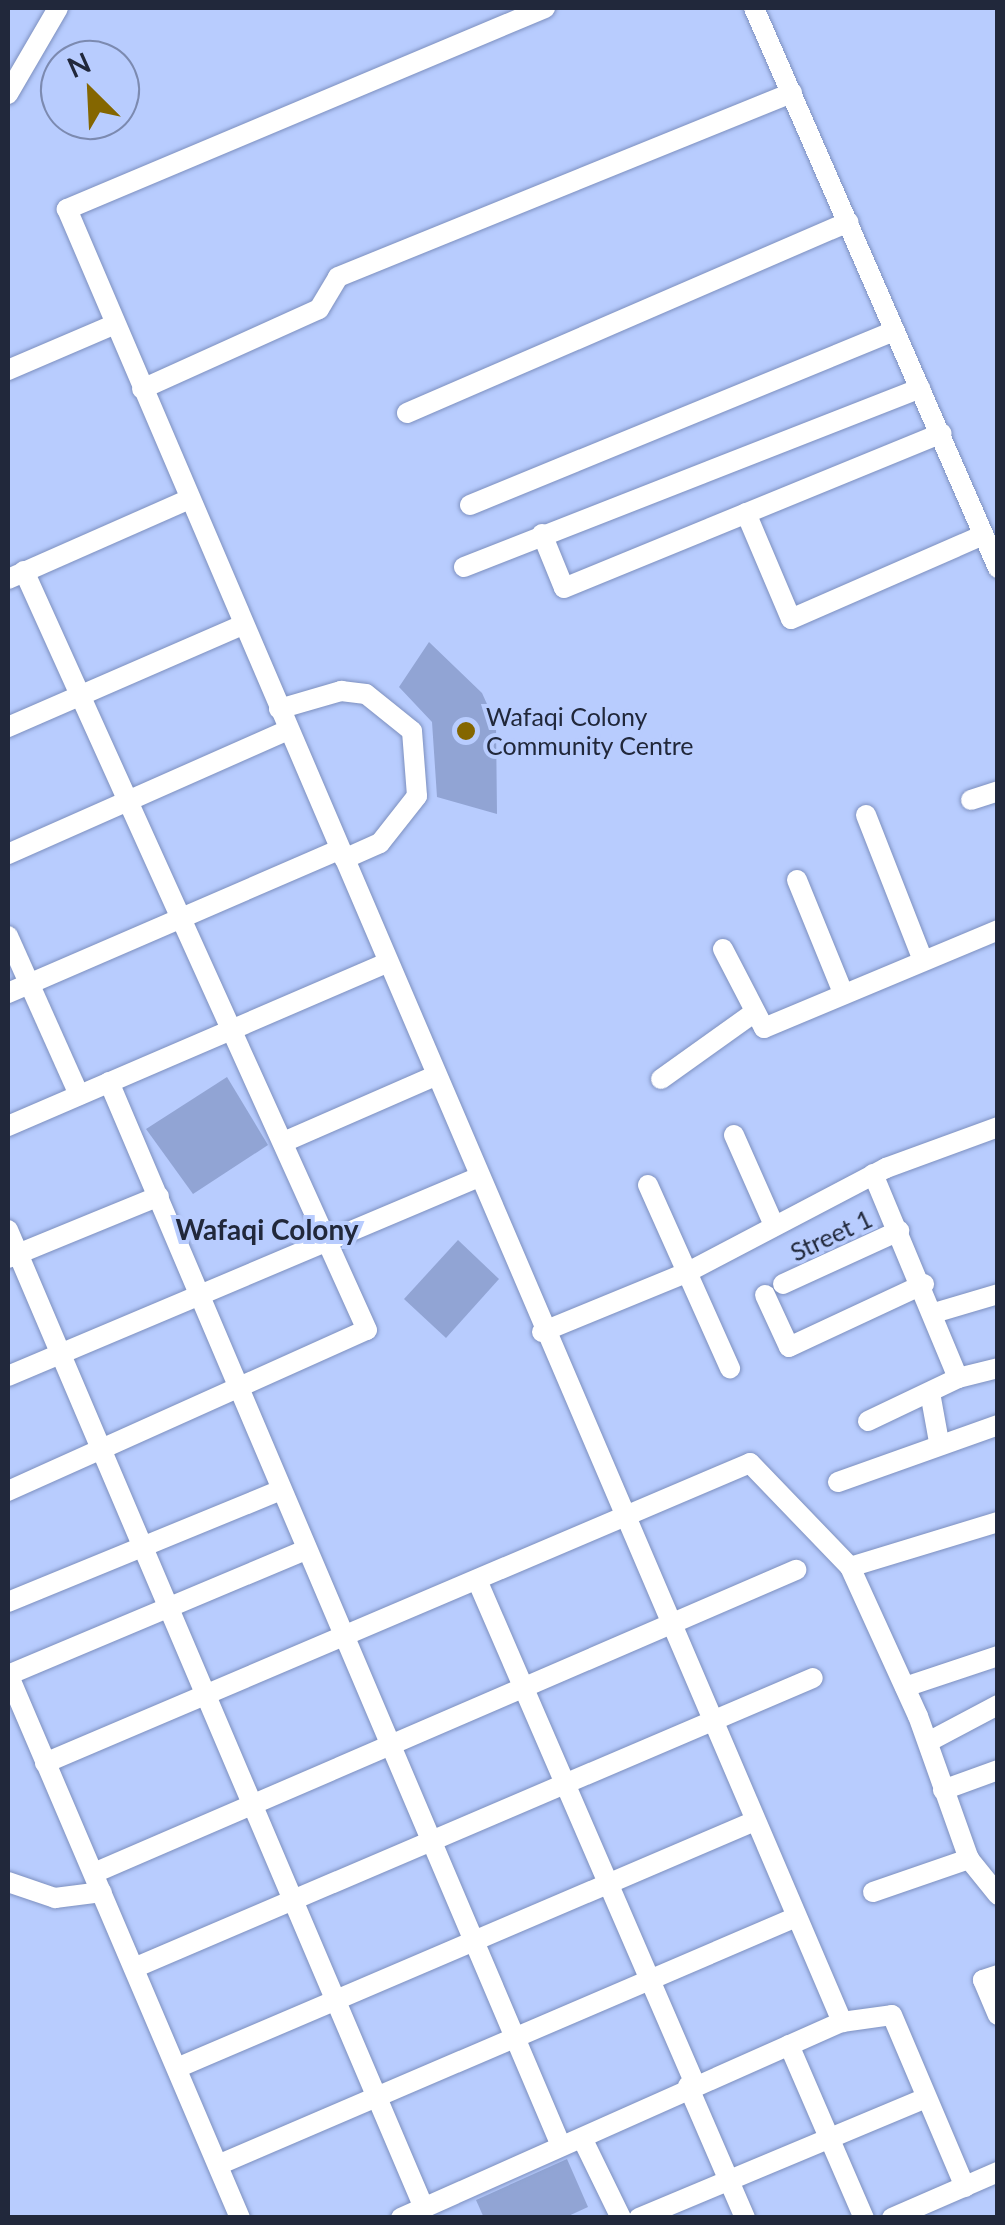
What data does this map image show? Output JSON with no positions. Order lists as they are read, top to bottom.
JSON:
{
  "streets": {
    "street": ["Street 1"]
  },
  "districts": ["Wafaqi Colony"],
  "places": ["Wafaqi Colony Community Centre"],
  "north": "top left"
}
